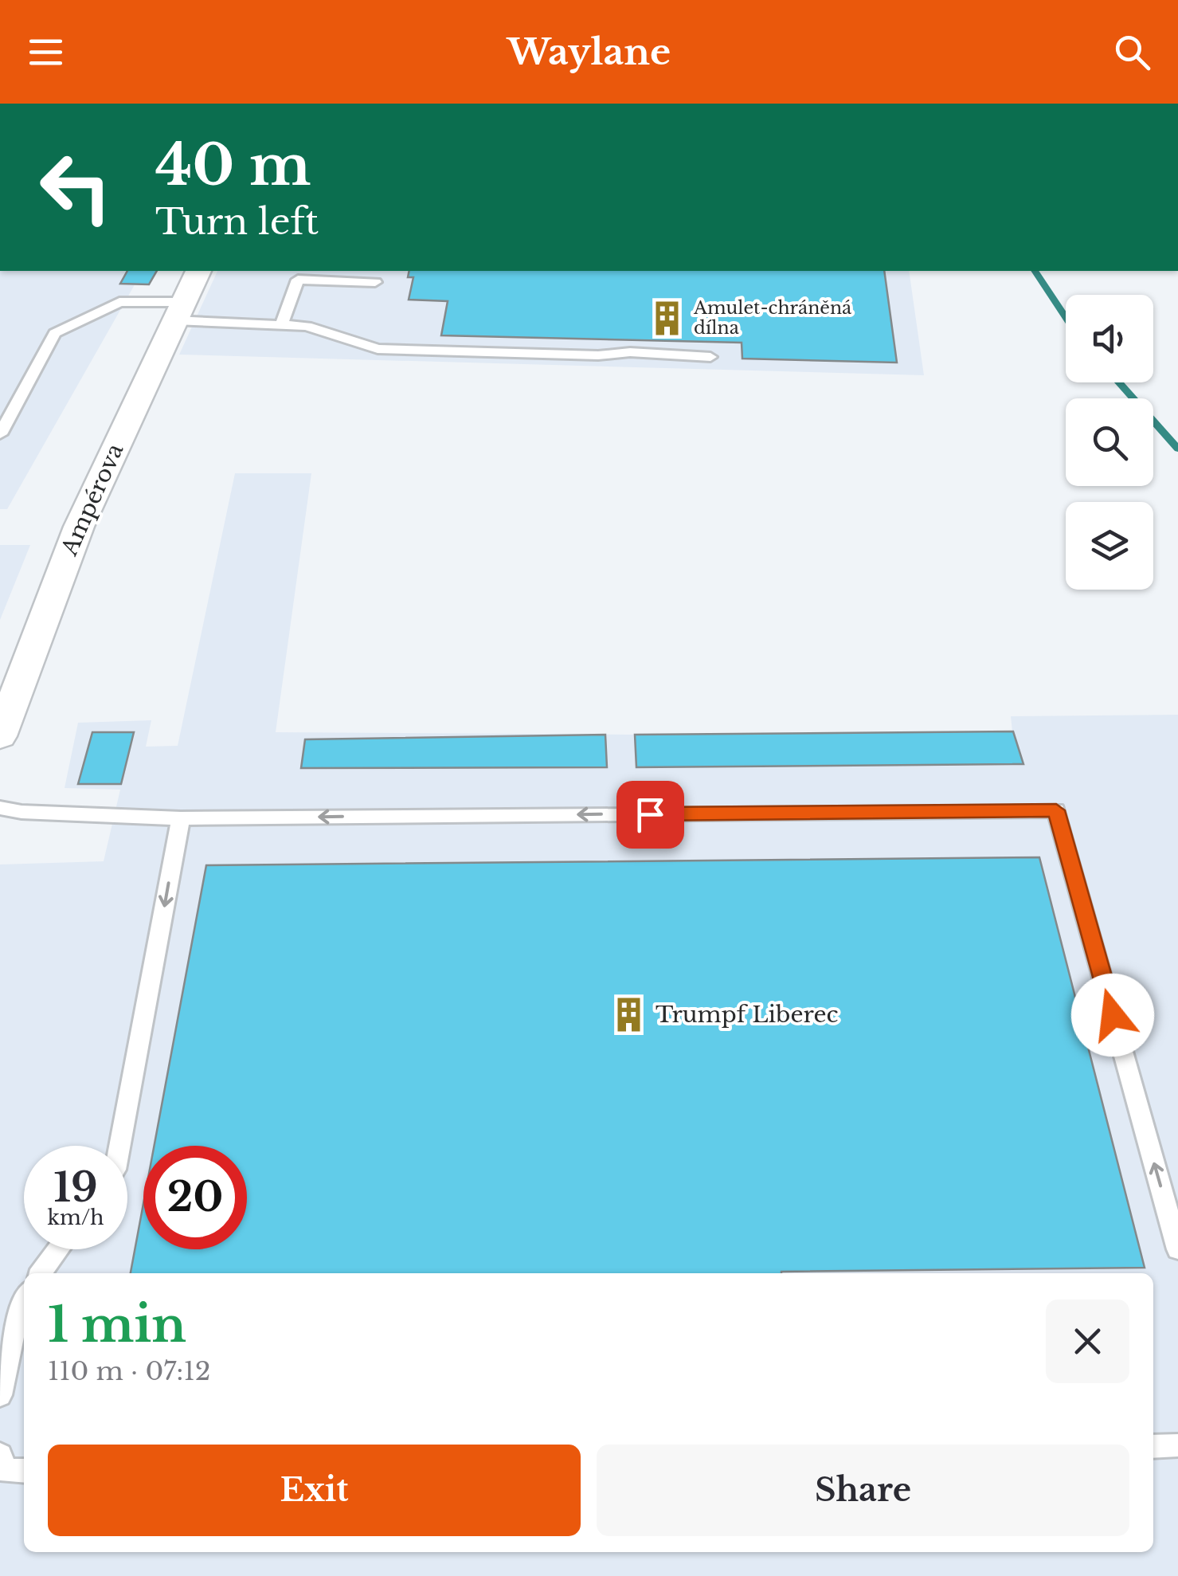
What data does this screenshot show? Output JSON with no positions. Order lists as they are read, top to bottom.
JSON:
{
  "streets": {
    "street": ["Ampérova"]
  },
  "places": {
    "building": ["Amulet-chráněná dílna", "Trumpf Liberec"]
  },
  "page": {
    "header": "Waylane",
    "turn": ["40 m", "Turn left"],
    "speed": "19 km/h",
    "limit": "20",
    "heading": ["1 min", "110 m · 07:12"],
    "buttons": ["Exit", "Share"]
  }
}
